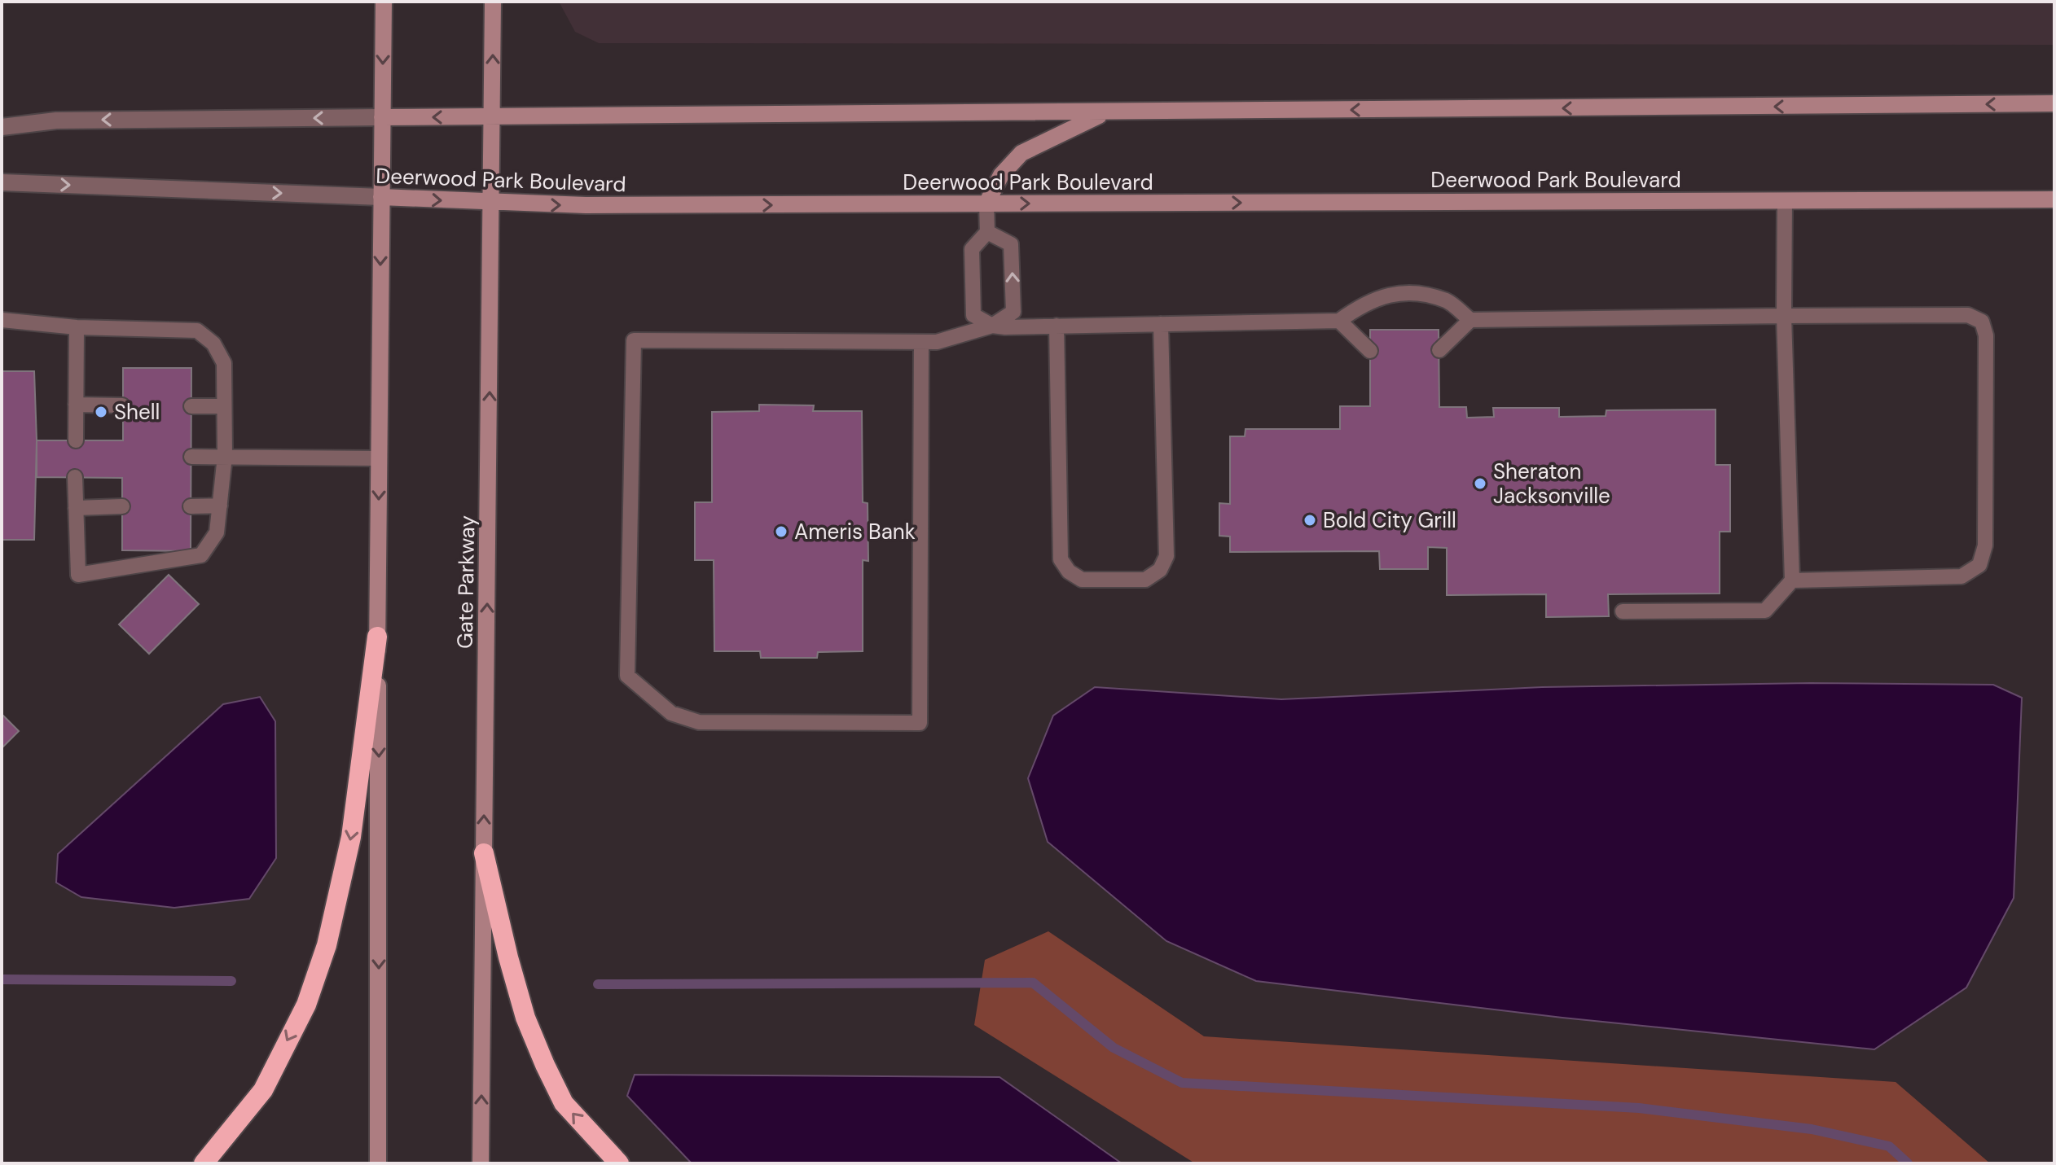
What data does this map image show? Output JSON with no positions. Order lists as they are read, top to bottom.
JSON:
{
  "streets": {
    "main road": ["Deerwood Park Boulevard", "Gate Parkway"]
  },
  "crossings": [
    ["Deerwood Park Boulevard", "Gate Parkway"]
  ],
  "places": [
    "Shell",
    "Sheraton Jacksonville",
    "Bold City Grill",
    "Ameris Bank"
  ]
}
